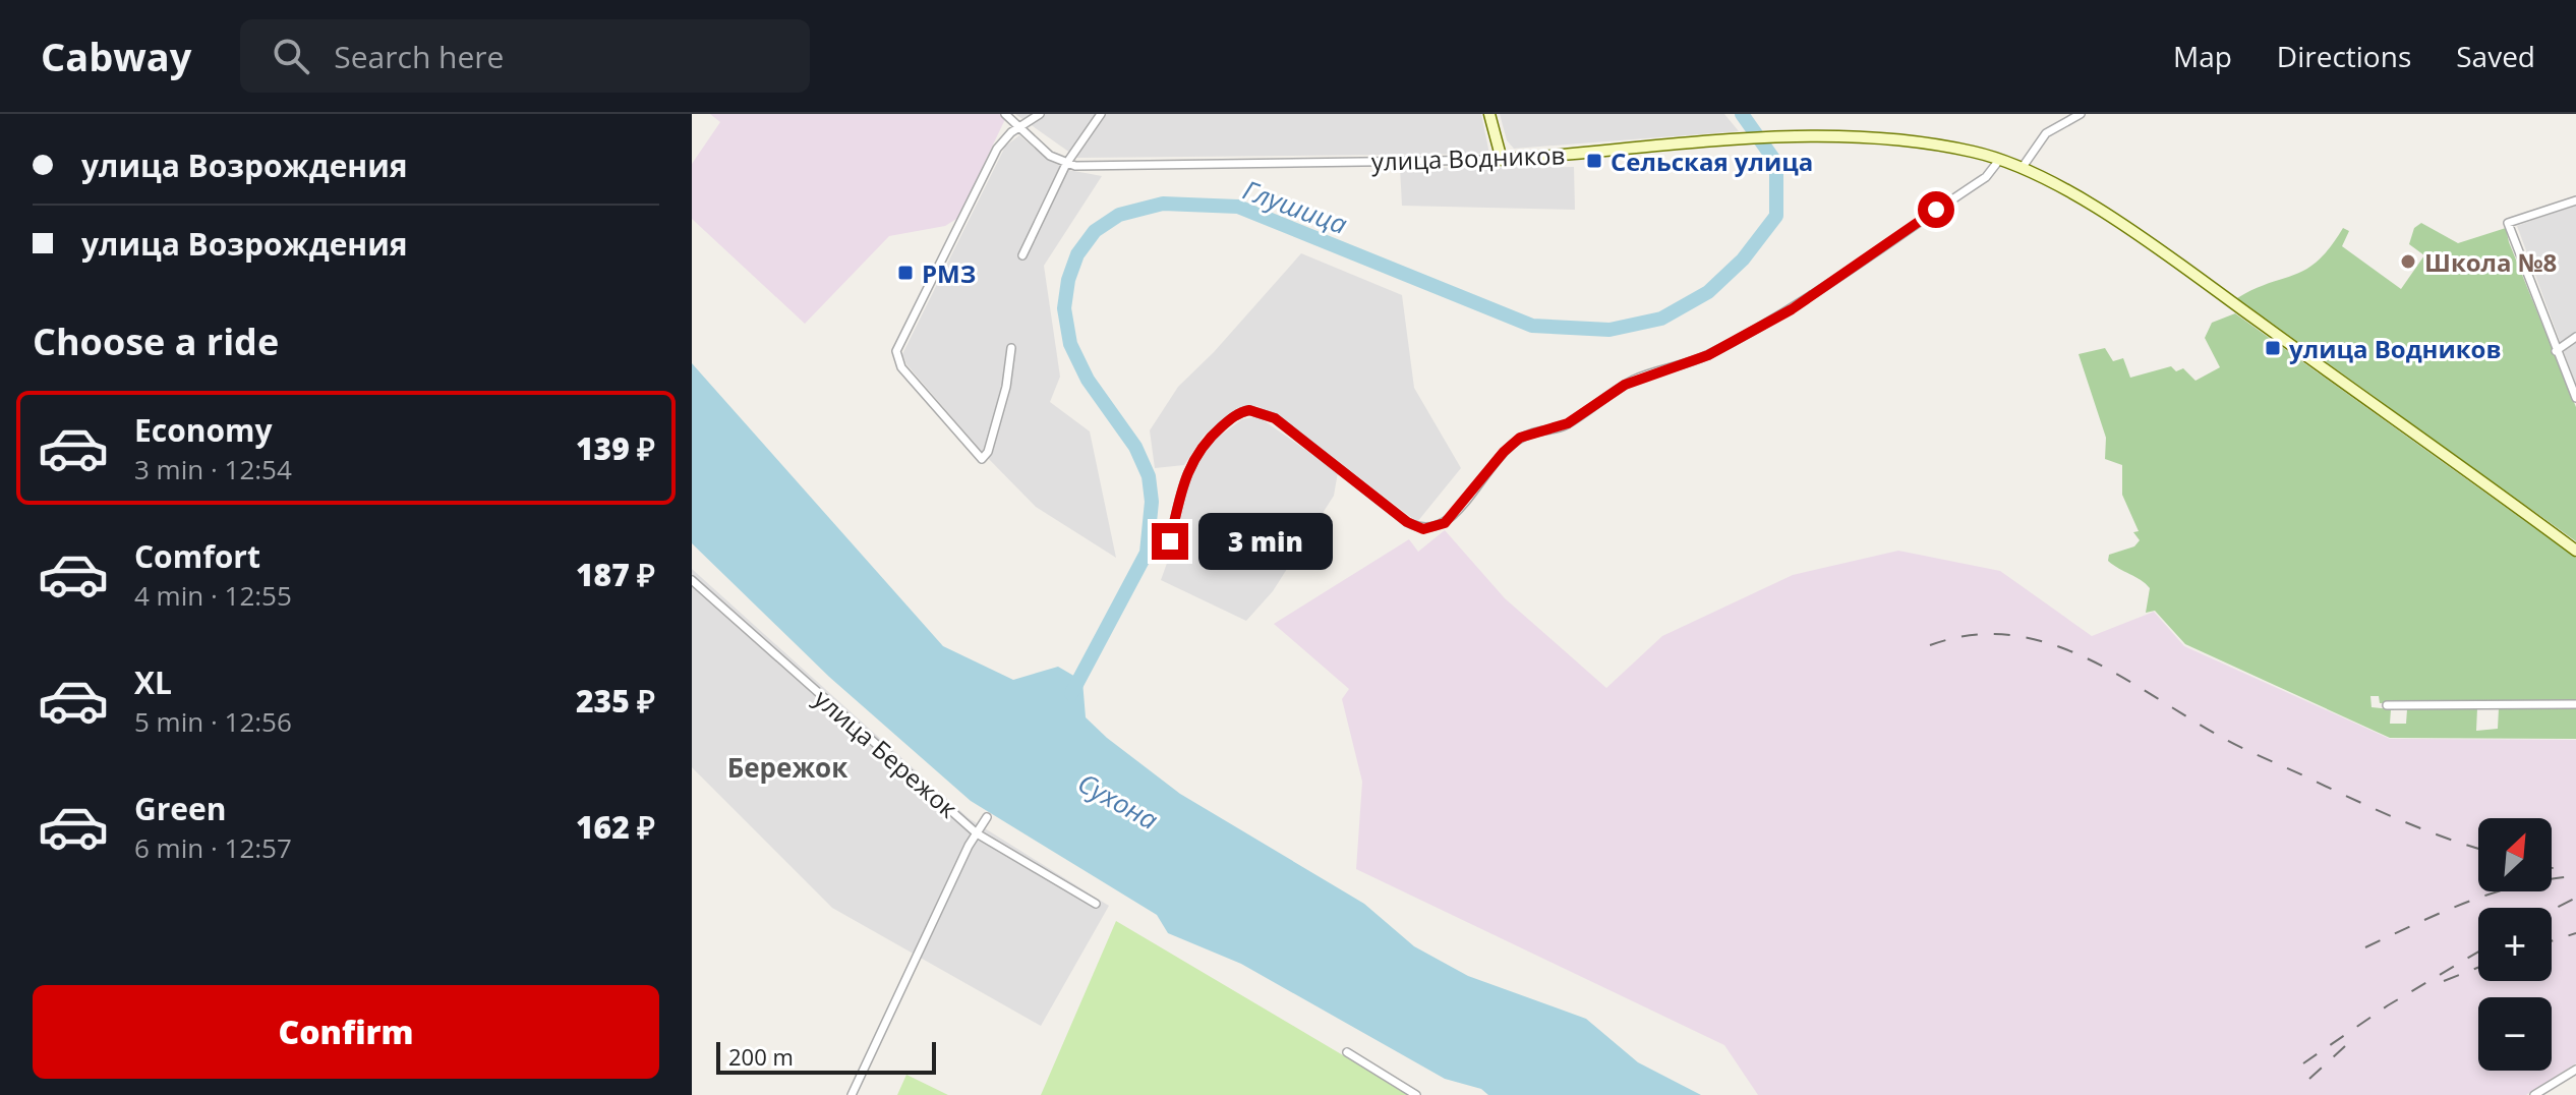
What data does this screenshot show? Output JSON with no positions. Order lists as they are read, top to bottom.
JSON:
{
  "streets": {
    "main road": ["улица Водников"],
    "street": ["улица Бережок"]
  },
  "districts": ["Бережок"],
  "water": ["Глушица", "Сухона"],
  "places": {
    "transit": ["Сельская улица", "РМЗ", "улица Водников"],
    "other": ["Школа №8"]
  },
  "scale_bar": "200 m",
  "north": "top right",
  "page": {
    "header": "Cabway",
    "search": "Search here",
    "nav": ["Map", "Directions", "Saved"],
    "banner": ["улица Возрождения", "улица Возрождения"],
    "heading": "Choose a ride",
    "list": [
      {
        "name": "Economy",
        "note": "3 min · 12:54",
        "value": "139 ₽"
      },
      {
        "name": "Comfort",
        "note": "4 min · 12:55",
        "value": "187 ₽"
      },
      {
        "name": "XL",
        "note": "5 min · 12:56",
        "value": "235 ₽"
      },
      {
        "name": "Green",
        "note": "6 min · 12:57",
        "value": "162 ₽"
      }
    ],
    "bubble": "3 min",
    "map_buttons": ["+", "−"],
    "buttons": "Confirm",
    "scale": "200 m"
  }
}
